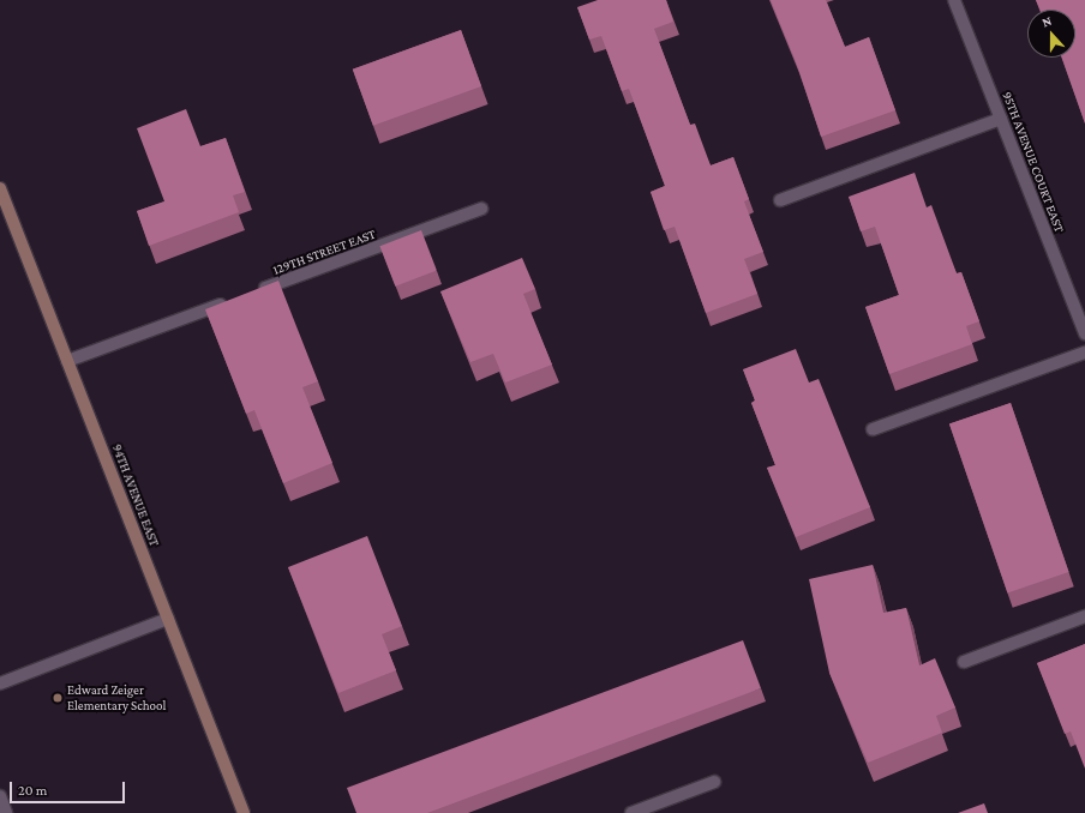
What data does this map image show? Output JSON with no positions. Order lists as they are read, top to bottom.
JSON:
{
  "streets": {
    "main road": ["94TH AVENUE EAST"],
    "street": ["95TH AVENUE COURT EAST", "129TH STREET EAST"]
  },
  "places": ["Edward Zeiger Elementary School"],
  "scale_bar": "20 m",
  "north": "top"
}
